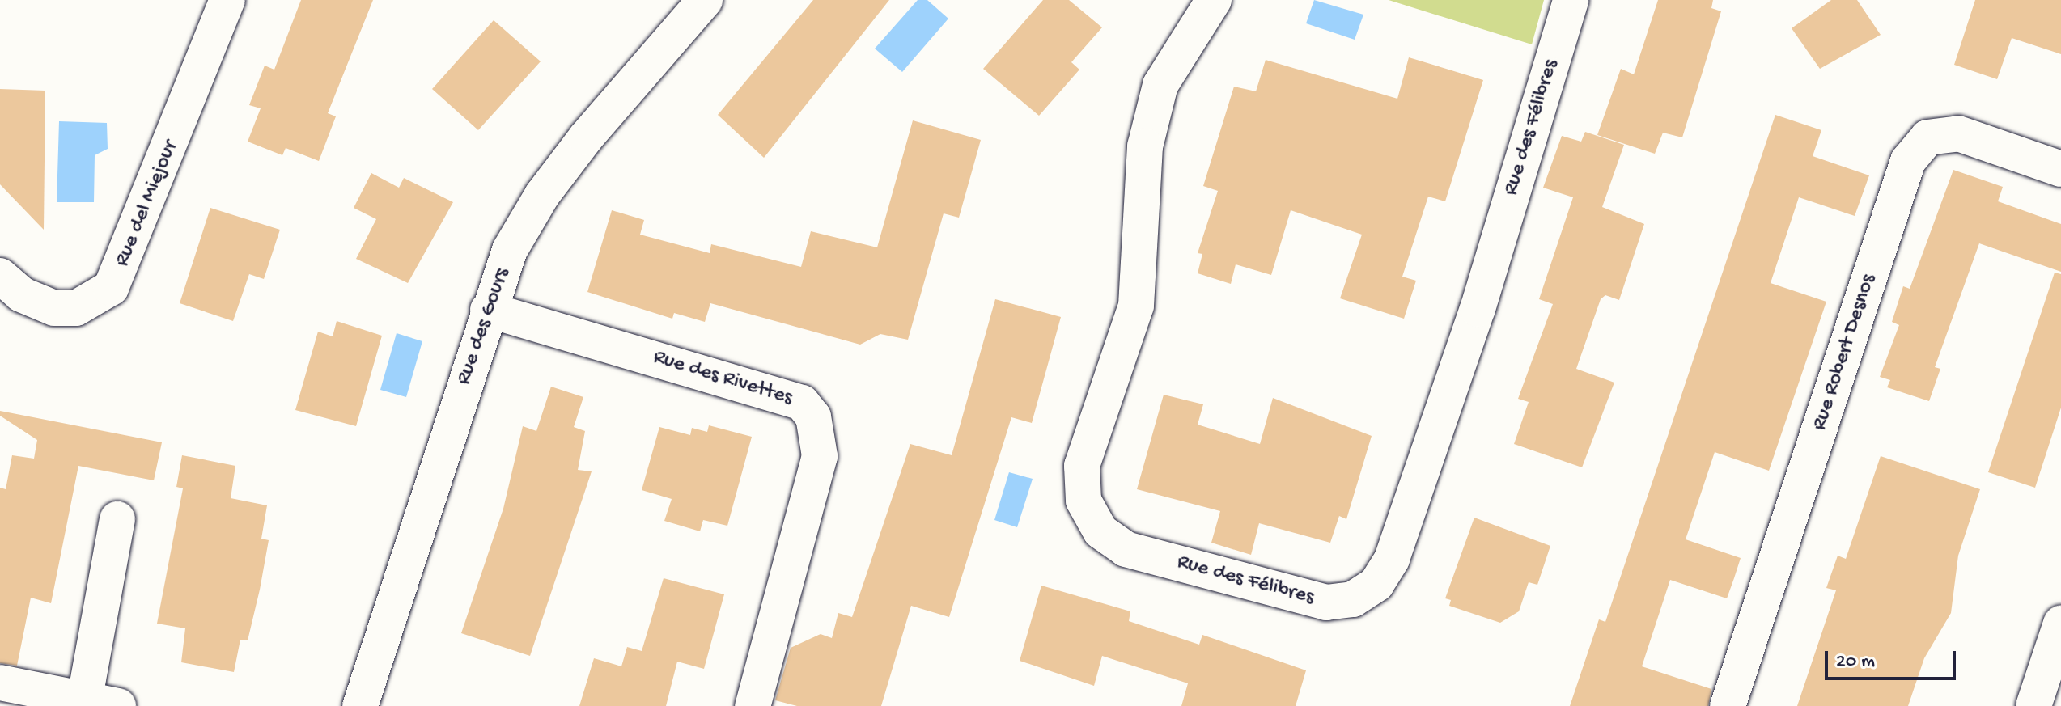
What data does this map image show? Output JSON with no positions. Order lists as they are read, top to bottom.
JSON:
{
  "streets": {
    "street": [
      "Rue des Félibres",
      "Rue del Miejour",
      "Rue des Gours",
      "Rue Robert Desnos",
      "Rue des Rivettes"
    ]
  },
  "crossings": [
    ["Rue des Gours", "Rue des Rivettes"]
  ],
  "scale_bar": "20 m"
}
